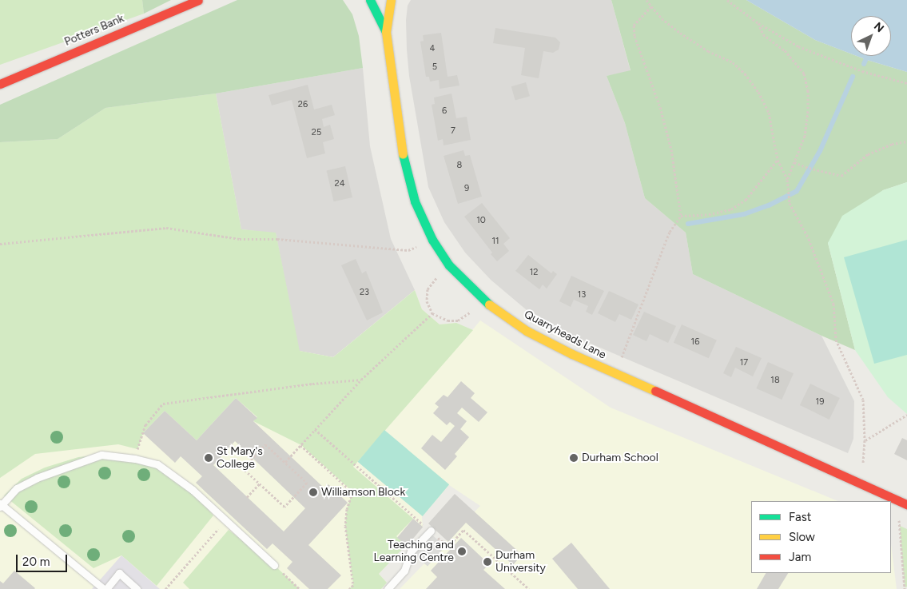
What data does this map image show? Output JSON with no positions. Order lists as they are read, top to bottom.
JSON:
{
  "streets": {
    "street": ["Potters Bank", "Quarryheads Lane"]
  },
  "places": [
    "St Mary's College",
    "Durham School",
    "Williamson Block",
    "Teaching and Learning Centre",
    "Durham University"
  ],
  "house_numbers": [
    "4",
    "5",
    "26",
    "6",
    "7",
    "25",
    "8",
    "24",
    "9",
    "10",
    "11",
    "12",
    "23",
    "13",
    "16",
    "17",
    "18",
    "19"
  ],
  "legend": ["Fast", "Slow", "Jam"],
  "scale_bar": "20 m",
  "north": "top right"
}
